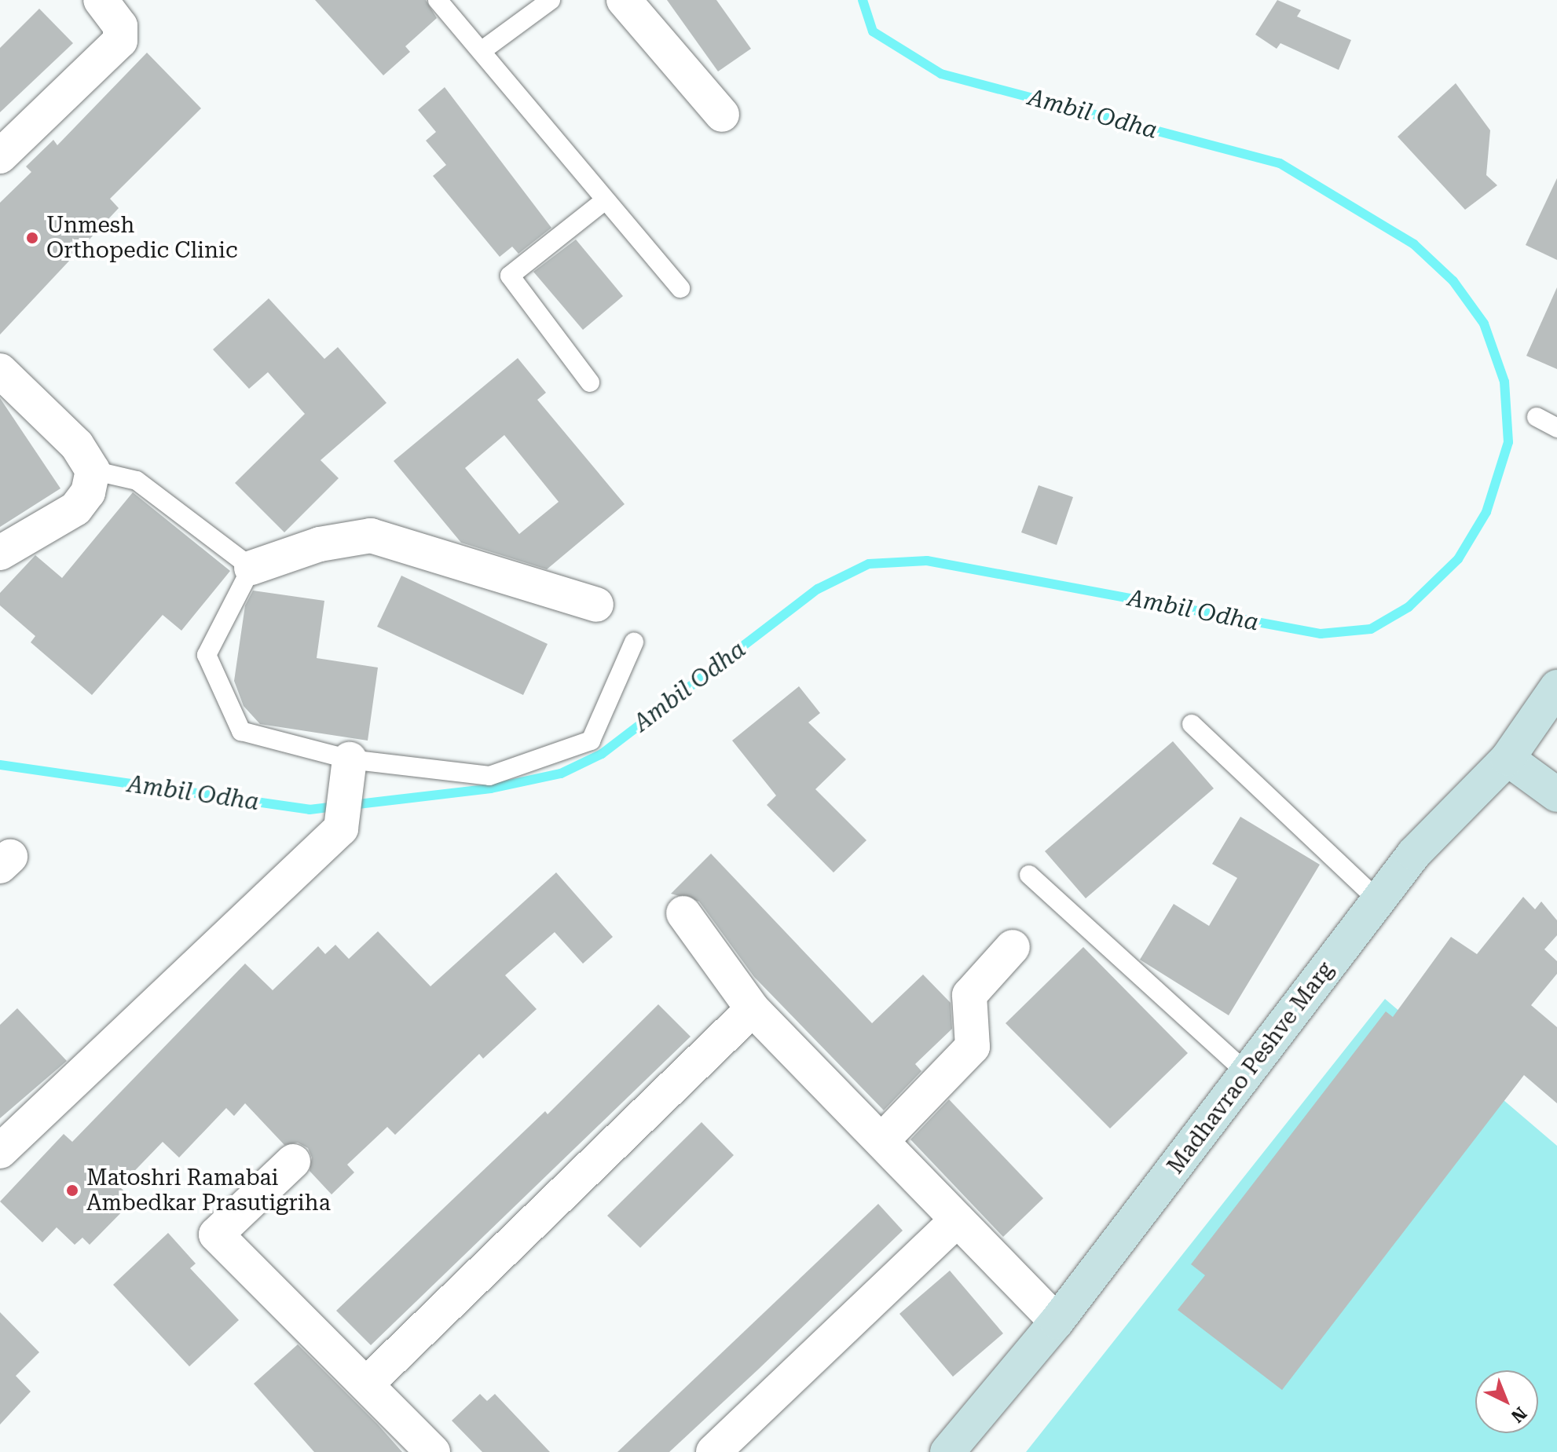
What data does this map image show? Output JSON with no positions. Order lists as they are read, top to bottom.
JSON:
{
  "streets": {
    "street": ["Madhavrao Peshve Marg"]
  },
  "water": ["Ambil Odha"],
  "places": ["Unmesh Orthopedic Clinic", "Matoshri Ramabai Ambedkar Prasutigriha"],
  "north": "bottom right"
}
